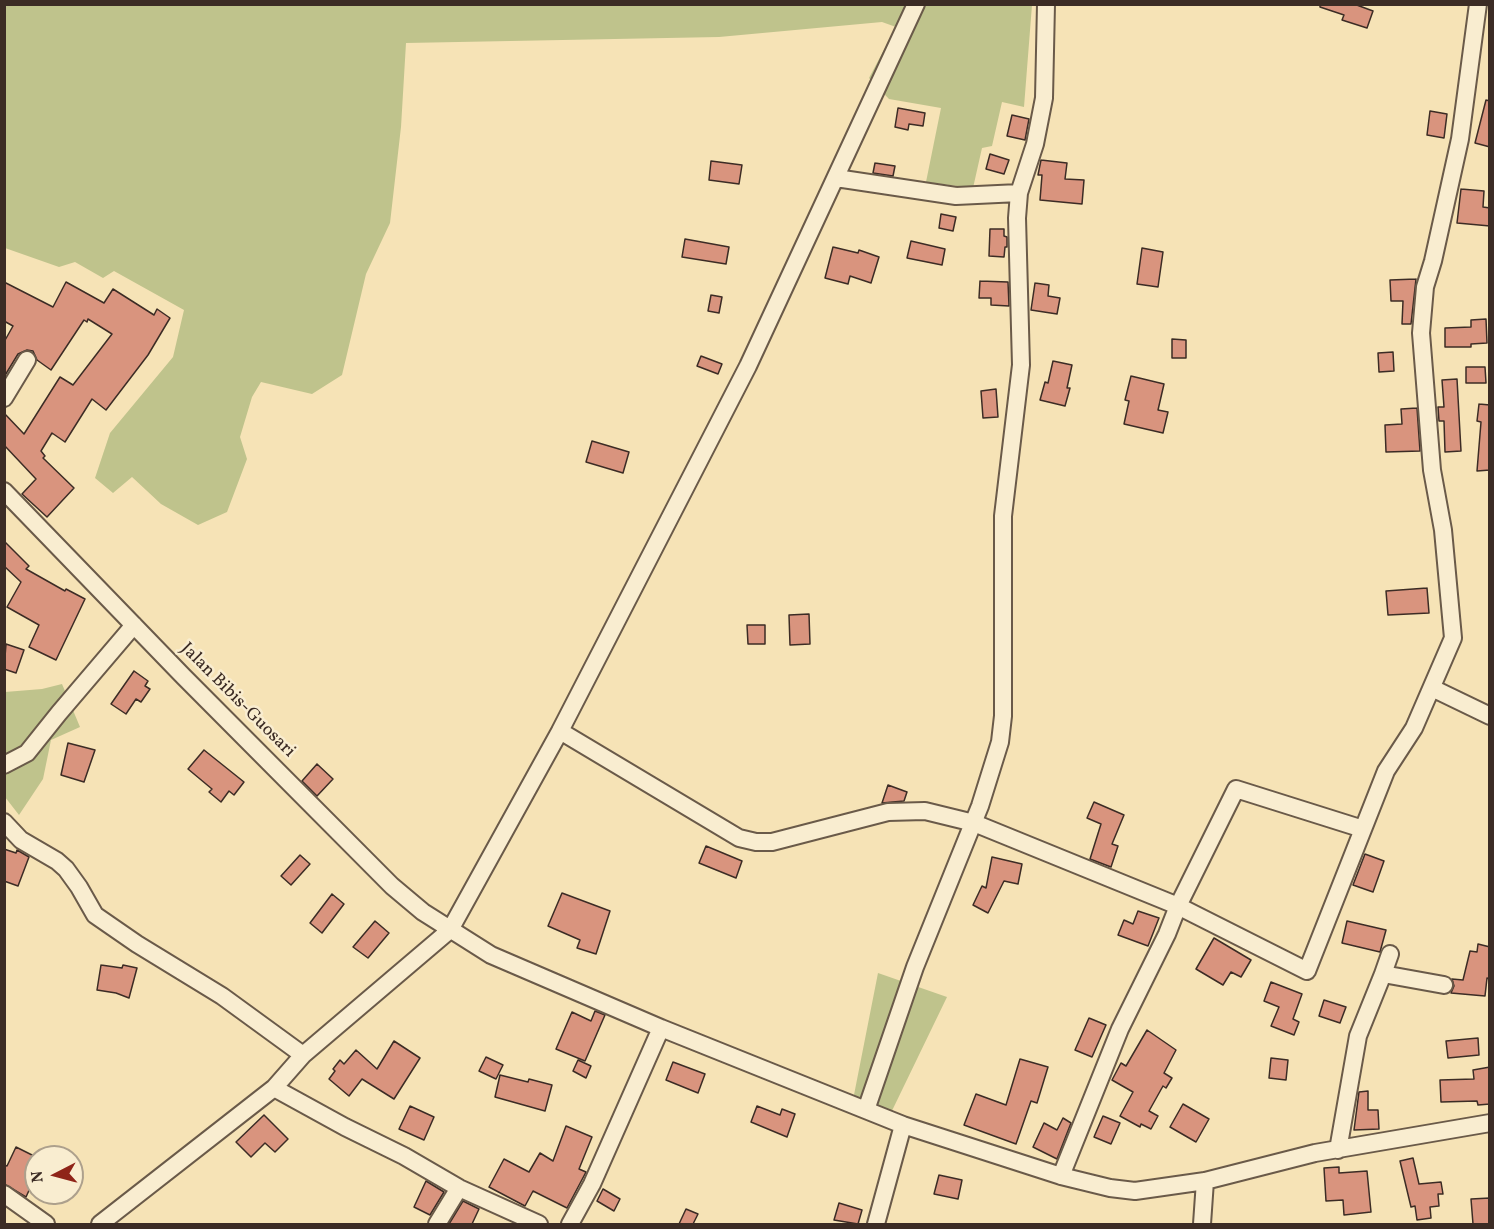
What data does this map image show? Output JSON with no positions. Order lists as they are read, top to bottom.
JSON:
{
  "streets": {
    "street": ["Jalan Bibis-Guosari"]
  },
  "north": "left"
}
